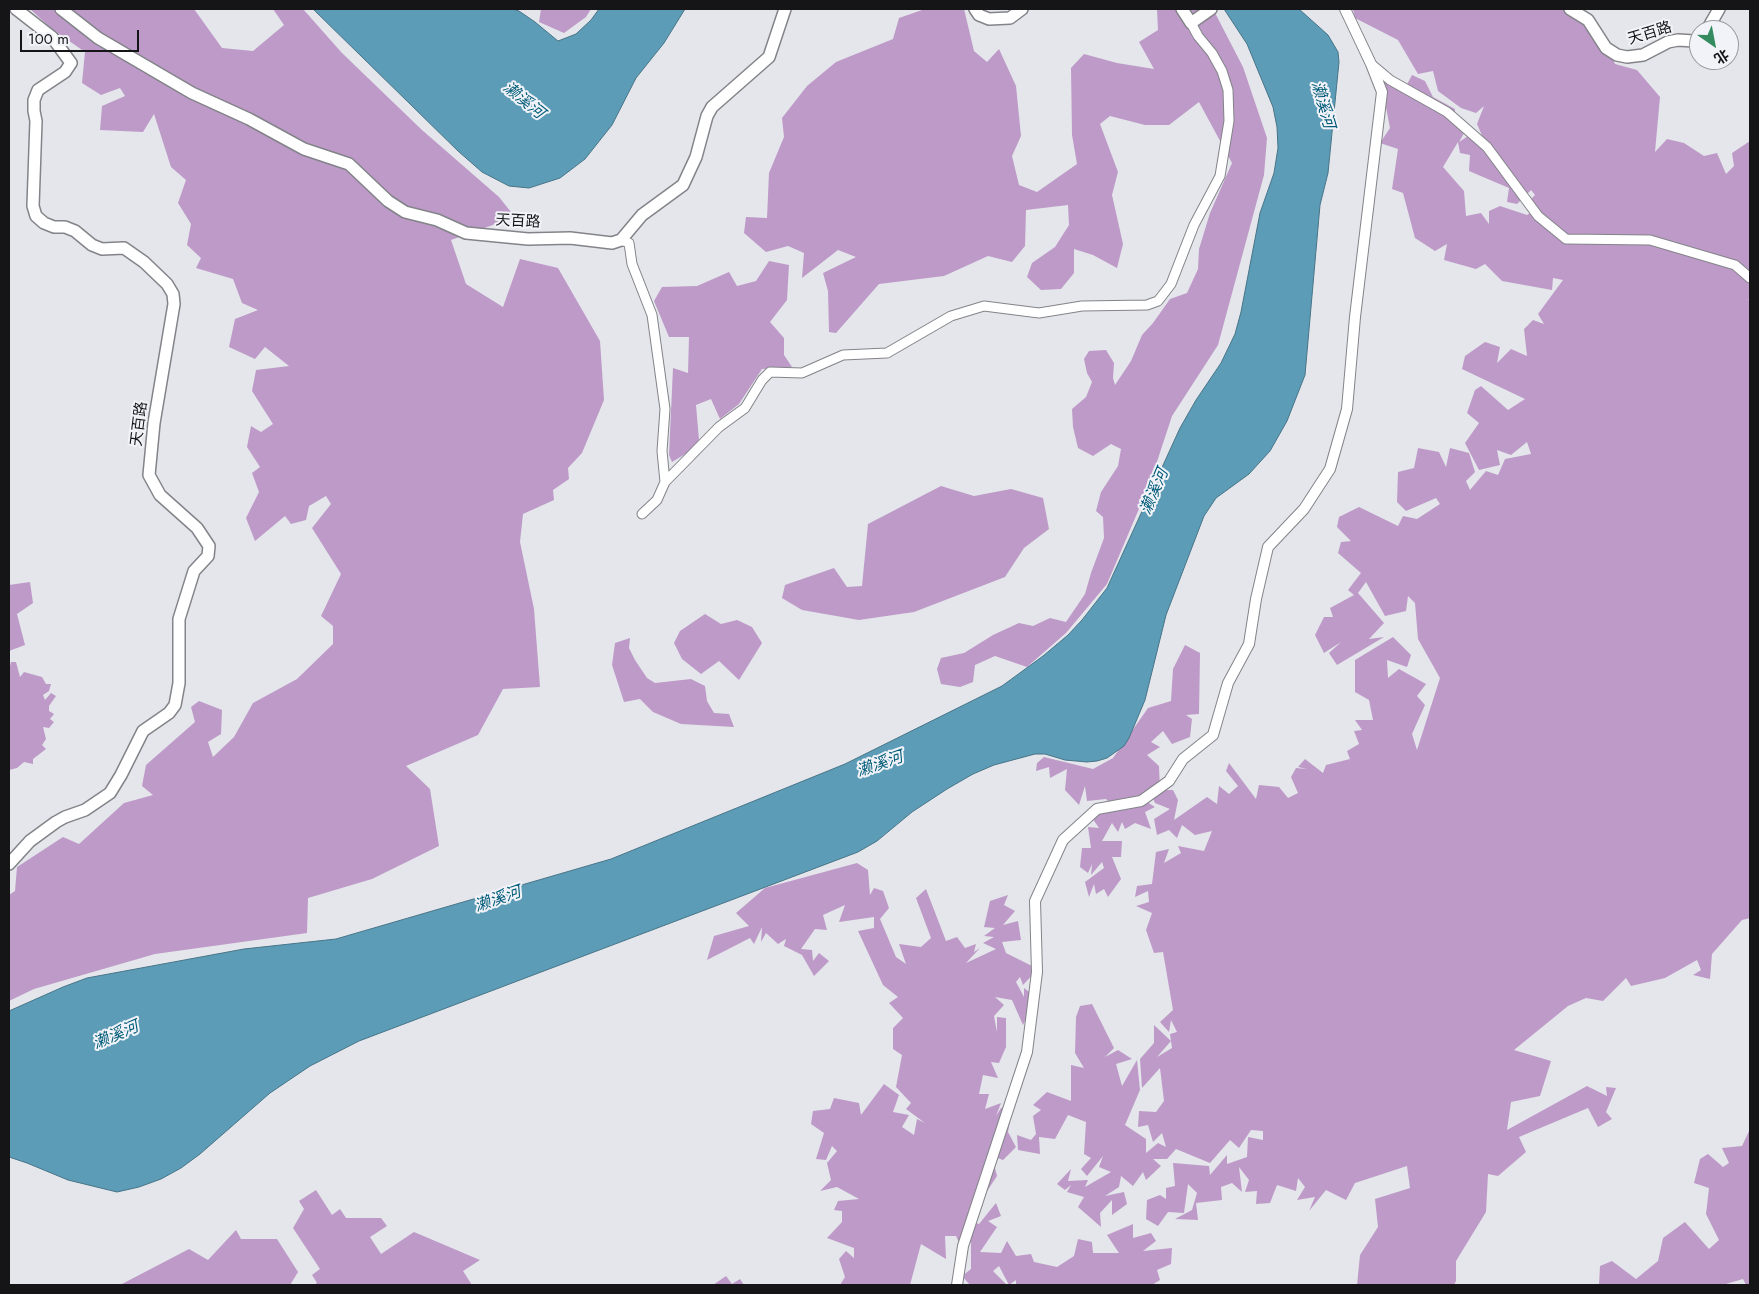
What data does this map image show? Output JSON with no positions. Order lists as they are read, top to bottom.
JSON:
{
  "streets": {
    "main road": ["天百路"]
  },
  "water": ["濑溪河"],
  "scale_bar": "100 m",
  "north": "bottom right"
}
